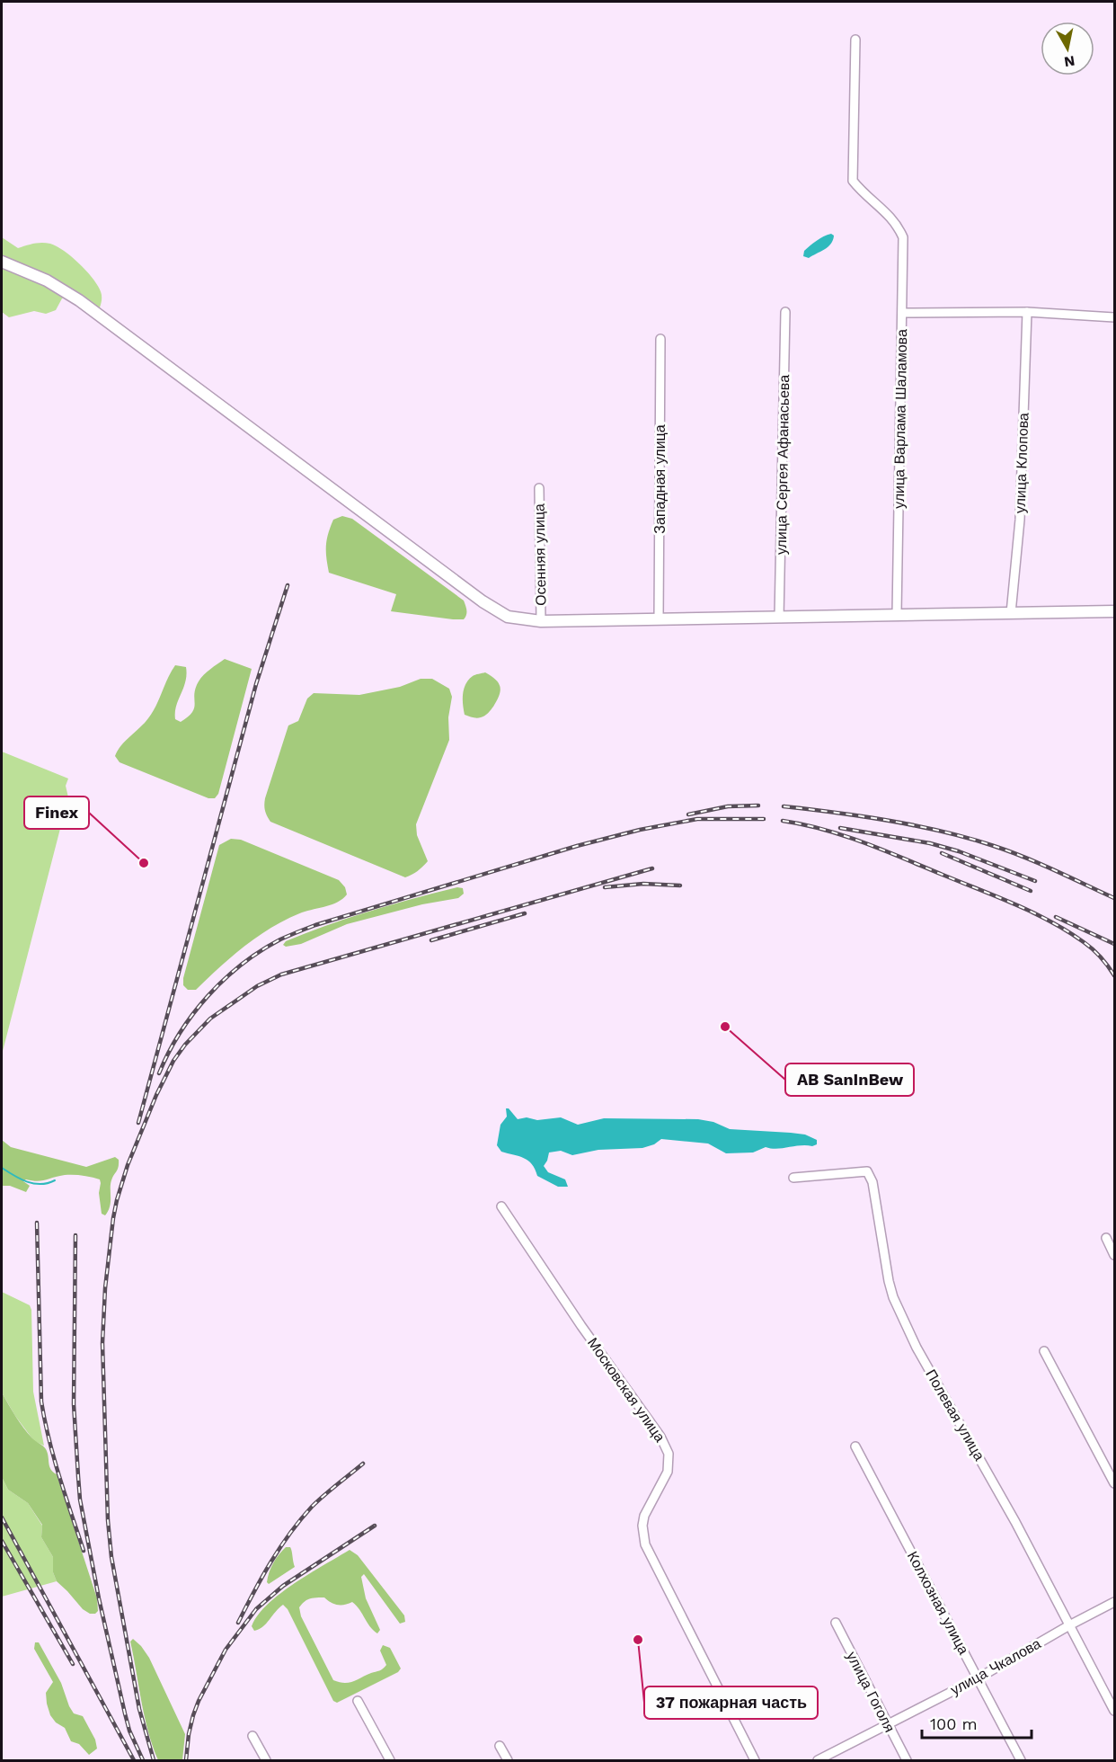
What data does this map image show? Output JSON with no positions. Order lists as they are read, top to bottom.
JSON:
{
  "streets": {
    "street": [
      "улица Варлама Шаламова",
      "улица Клопова",
      "улица Сергея Афанасьева",
      "Западная улица",
      "Осенняя улица",
      "Московская улица",
      "Полевая улица",
      "Колхозная улица",
      "улица Чкалова",
      "улица Гоголя"
    ]
  },
  "crossings": [
    ["Полевая улица", "улица Чкалова"],
    ["Колхозная улица", "улица Чкалова"],
    ["улица Чкалова", "улица Гоголя"]
  ],
  "places": ["Finex", "AB SanInBew", "37 пожарная часть"],
  "scale_bar": "100 m",
  "north": "bottom"
}
